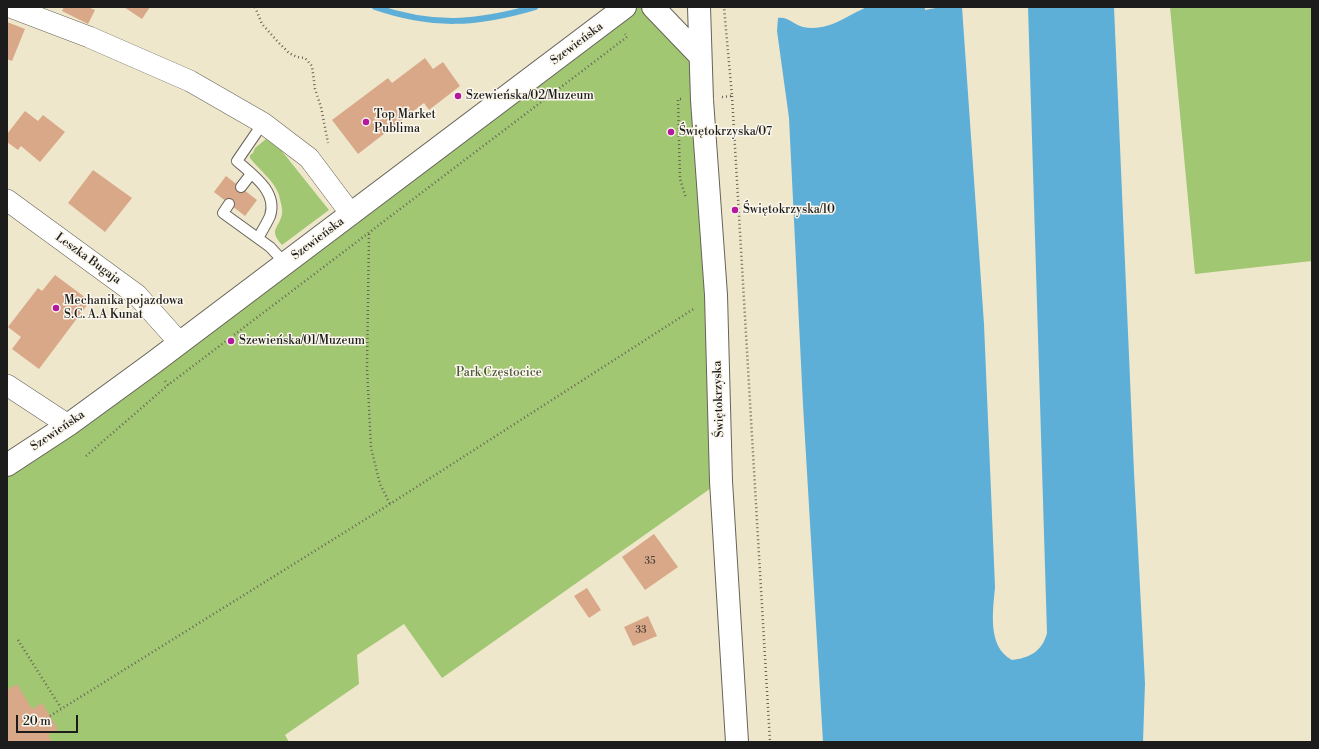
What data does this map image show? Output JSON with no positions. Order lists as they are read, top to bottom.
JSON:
{
  "streets": {
    "street": ["Szewieńska", "Leszka Bugaja", "Świętokrzyska"]
  },
  "crossings": [
    ["Szewieńska", "Leszka Bugaja"]
  ],
  "parks": ["Park Częstocice"],
  "places": [
    "Szewieńska/02/Muzeum",
    "Top Market Publima",
    "Świętokrzyska/07",
    "Świętokrzyska/10",
    "Mechanika pojazdowa S.C. A.A Kunat",
    "Szewieńska/01/Muzeum"
  ],
  "house_numbers": ["35", "33"],
  "scale_bar": "20 m"
}
